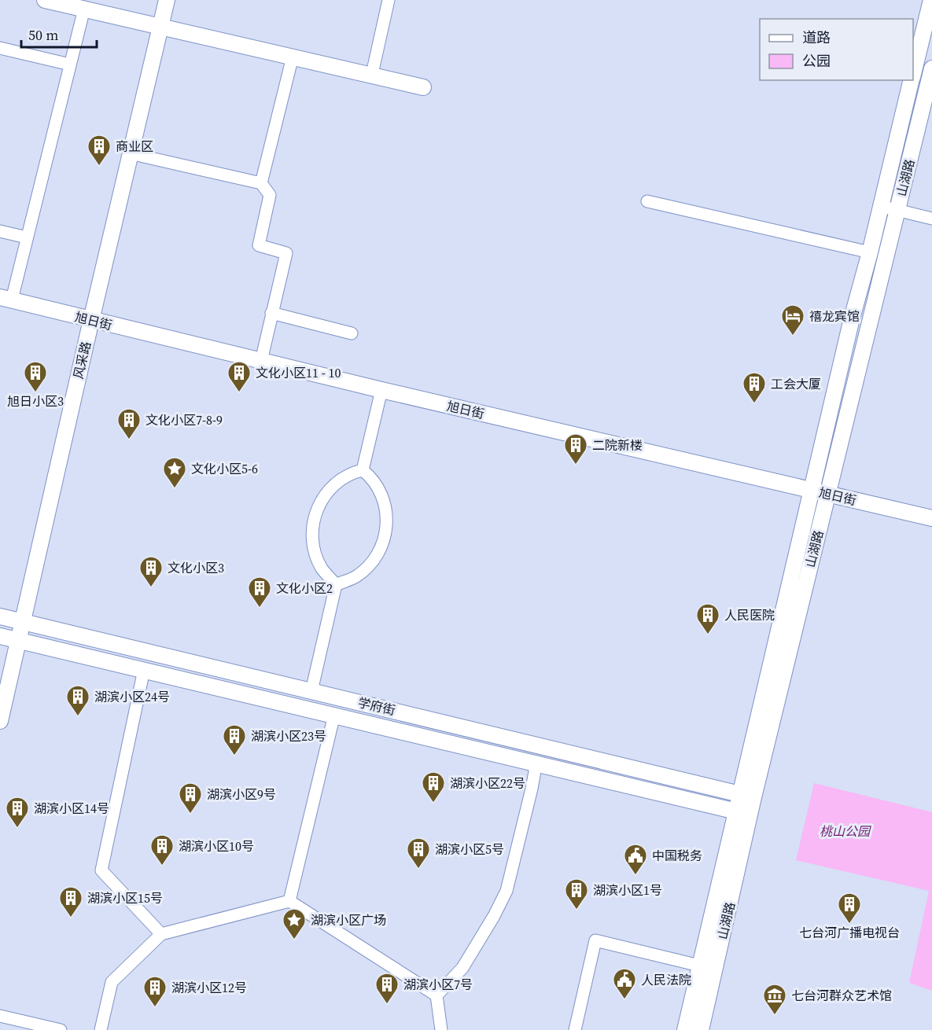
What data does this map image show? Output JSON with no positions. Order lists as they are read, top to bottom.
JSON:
{
  "streets": {
    "main road": [
      "山湖路",
      "旭日街",
      "风采路",
      "学府街"
    ]
  },
  "crossings": [
    ["山湖路", "旭日街"],
    ["山湖路", "学府街"],
    ["旭日街", "风采路"],
    ["风采路", "学府街"]
  ],
  "parks": ["桃山公园"],
  "places": {
    "building": [
      "商业区",
      "旭日小区3",
      "文化小区11 - 10",
      "工会大厦",
      "文化小区7-8-9",
      "二院新楼",
      "文化小区3",
      "文化小区2",
      "人民医院",
      "湖滨小区24号",
      "湖滨小区23号",
      "湖滨小区22号",
      "湖滨小区9号",
      "湖滨小区14号",
      "湖滨小区10号",
      "湖滨小区5号",
      "湖滨小区1号",
      "湖滨小区15号",
      "七台河广播电视台",
      "湖滨小区7号",
      "湖滨小区12号"
    ],
    "hotel": ["禧龙宾馆"],
    "place": ["文化小区5-6", "湖滨小区广场"],
    "public building": ["中国税务", "人民法院"],
    "museum": ["七台河群众艺术馆"]
  },
  "legend": ["道路", "公园"],
  "scale_bar": "50 m"
}
